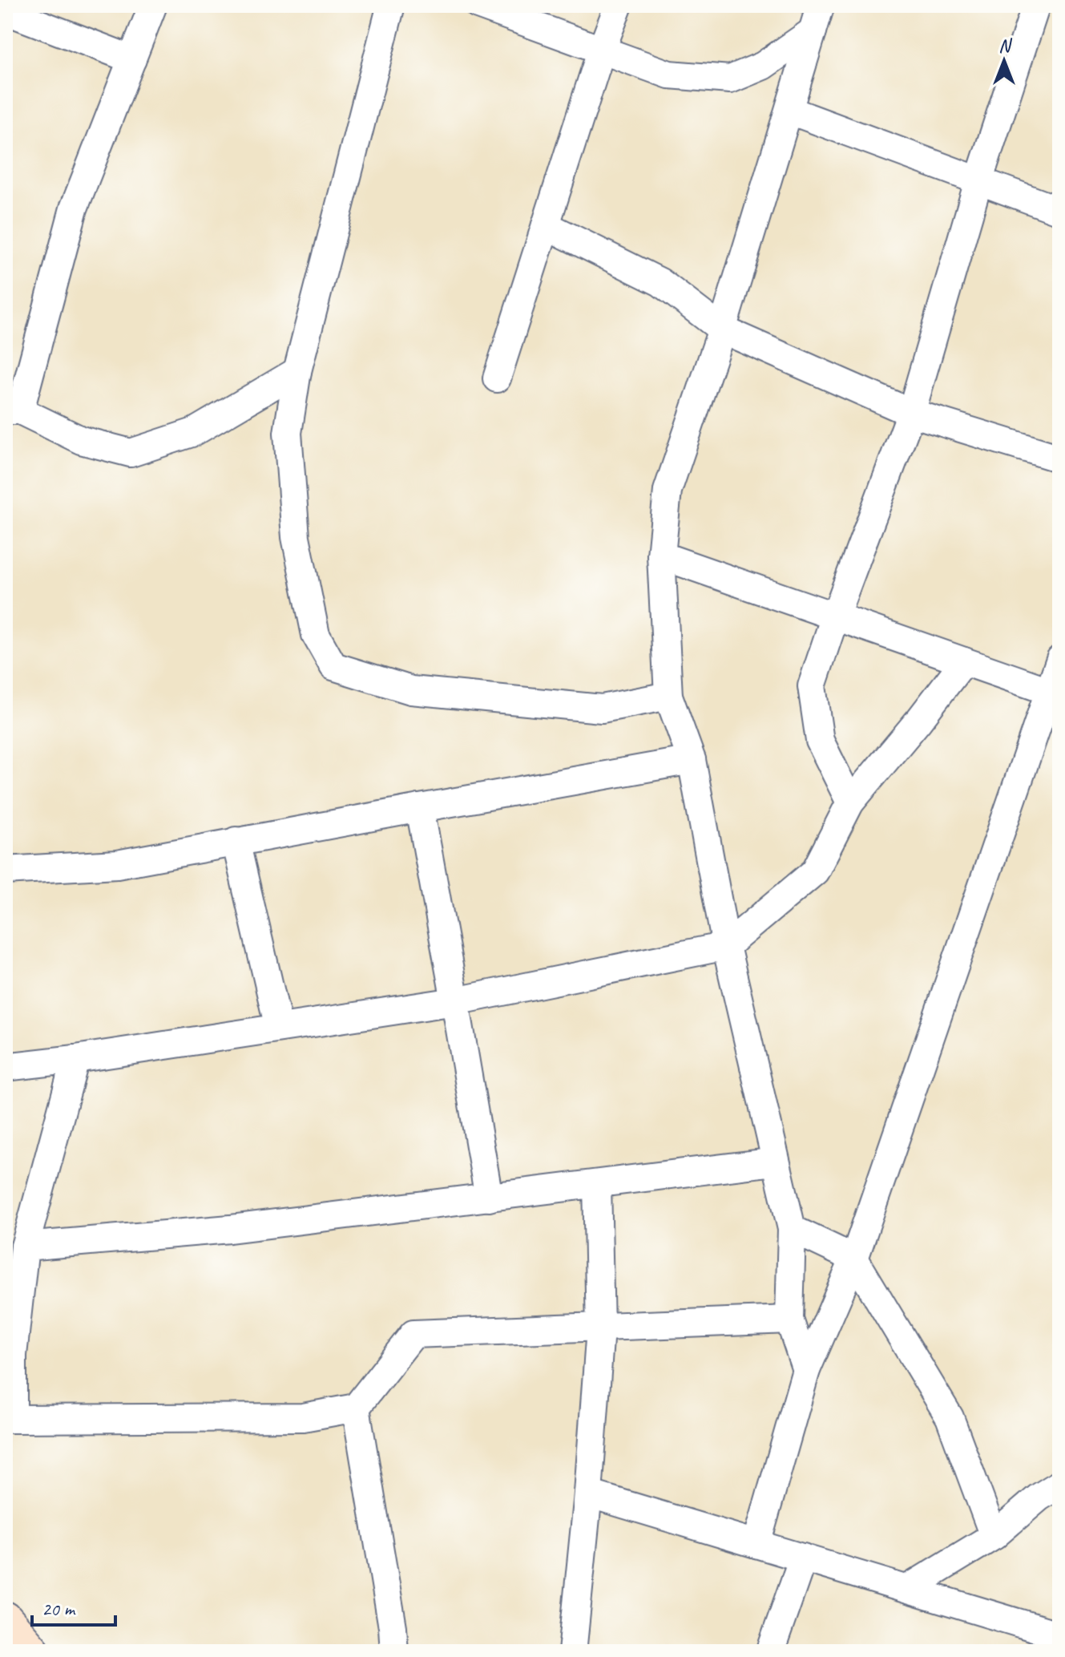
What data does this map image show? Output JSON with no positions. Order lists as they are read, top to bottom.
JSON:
{
  "scale_bar": "20 m",
  "north": "top"
}
